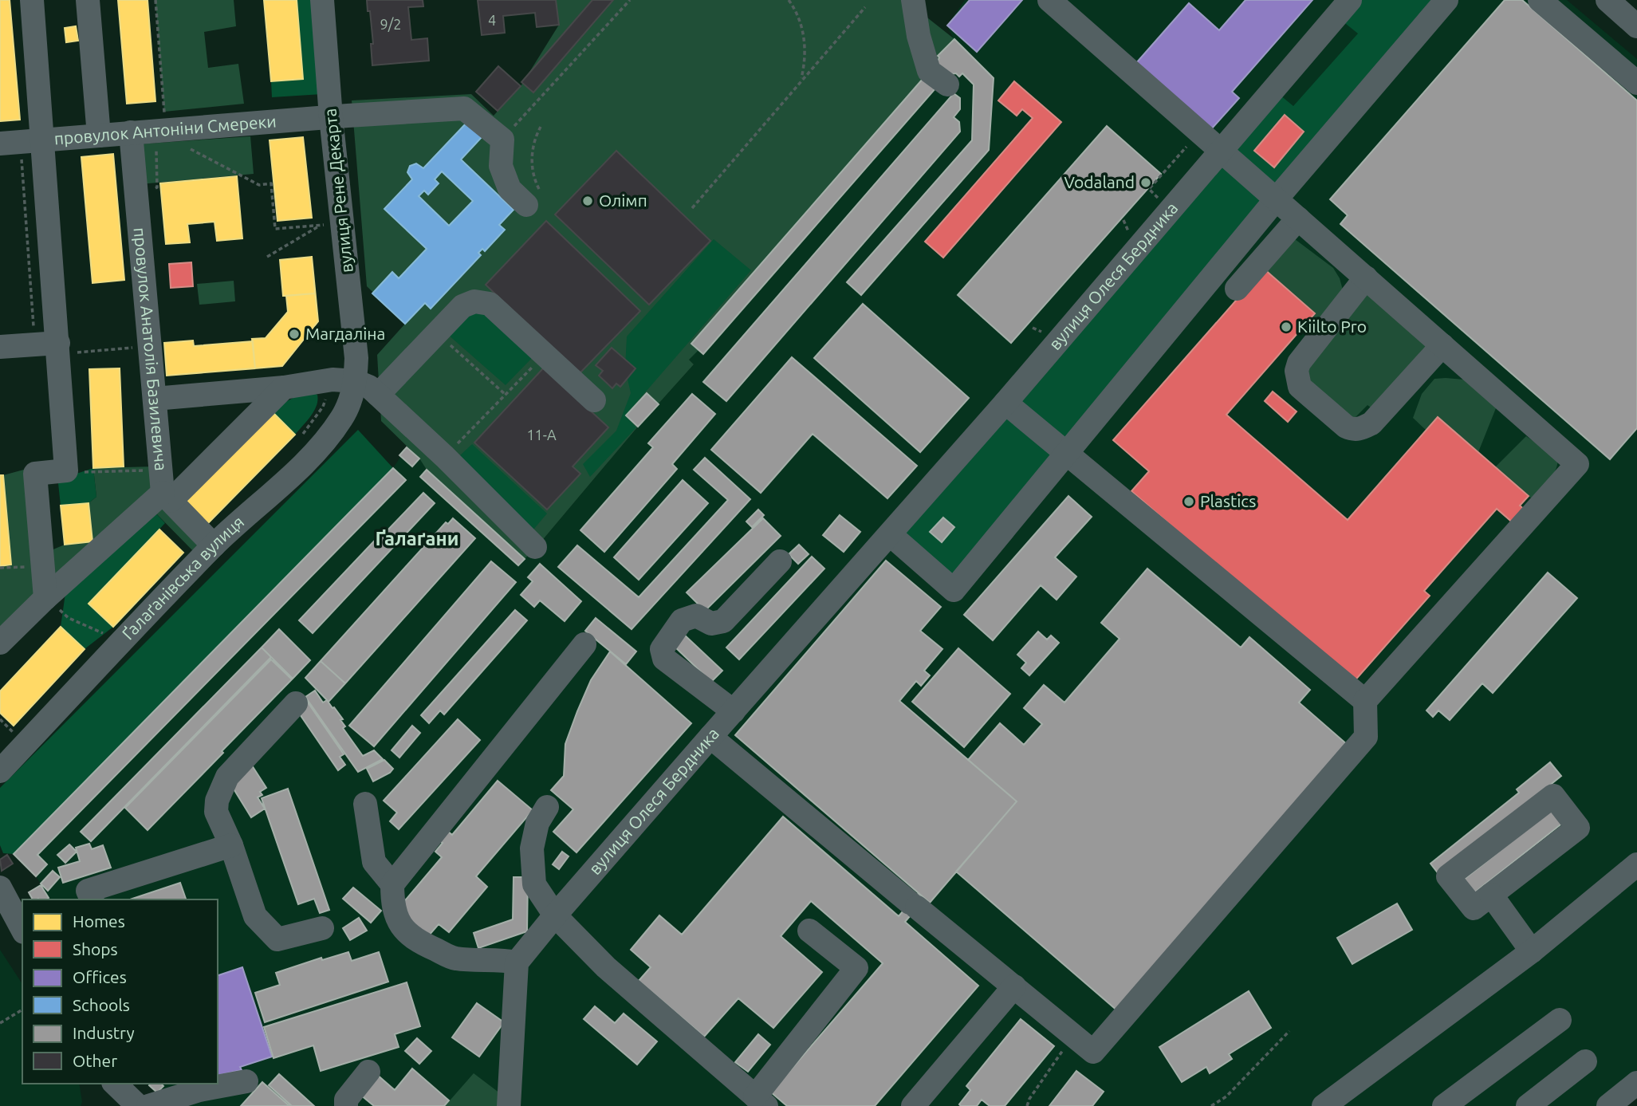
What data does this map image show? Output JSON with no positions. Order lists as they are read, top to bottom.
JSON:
{
  "streets": {
    "street": [
      "провулок Антоніни Смереки",
      "вулиця Рене Декарта",
      "вулиця Олеся Бердника",
      "провулок Анатолія Базилевича",
      "Ґалаґанівська вулиця"
    ]
  },
  "crossings": [
    ["провулок Антоніни Смереки", "вулиця Рене Декарта"],
    ["провулок Антоніни Смереки", "провулок Анатолія Базилевича"],
    ["вулиця Рене Декарта", "Ґалаґанівська вулиця"]
  ],
  "districts": ["Ґалаґани"],
  "places": [
    "Vodaland",
    "Олімп",
    "Kiilto Pro",
    "Магдаліна",
    "Plastics"
  ],
  "house_numbers": ["4", "9/2", "11-А"],
  "legend": [
    "Homes",
    "Shops",
    "Offices",
    "Schools",
    "Industry",
    "Other"
  ]
}
